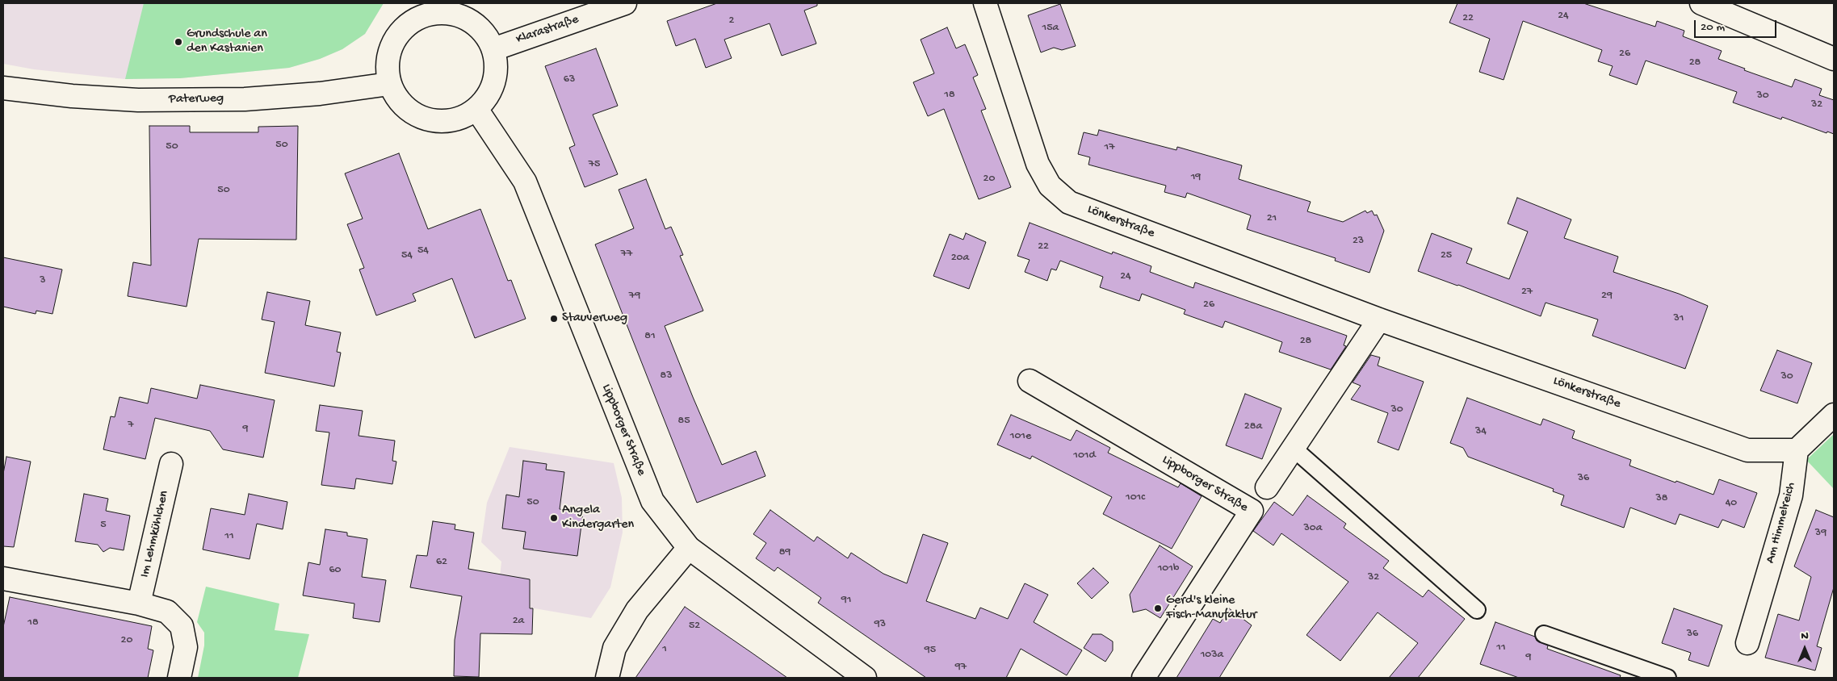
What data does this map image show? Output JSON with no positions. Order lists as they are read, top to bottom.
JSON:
{
  "streets": {
    "street": [
      "Klarastraße",
      "Paterweg",
      "Lönkerstraße",
      "Lippborger Straße",
      "Am Himmelreich",
      "Im Lehmkühlchen"
    ]
  },
  "crossings": [
    ["Klarastraße", "Paterweg"],
    ["Klarastraße", "Lippborger Straße"],
    ["Paterweg", "Lippborger Straße"],
    ["Lönkerstraße", "Am Himmelreich"]
  ],
  "places": [
    "Grundschule an den Kastanien",
    "Stauverweg",
    "Angela Kindergarten",
    "Gerd's kleine Fisch-Manufaktur"
  ],
  "house_numbers": [
    "24",
    "22",
    "2",
    "15a",
    "26",
    "28",
    "63",
    "18",
    "30",
    "32",
    "50",
    "50",
    "17",
    "75",
    "19",
    "20",
    "50",
    "21",
    "23",
    "22",
    "54",
    "77",
    "54",
    "25",
    "20a",
    "24",
    "3",
    "27",
    "79",
    "29",
    "26",
    "31",
    "81",
    "28",
    "83",
    "30",
    "30",
    "85",
    "7",
    "28a",
    "9",
    "34",
    "101e",
    "101d",
    "36",
    "101c",
    "38",
    "50",
    "40",
    "5",
    "30a",
    "39",
    "11",
    "89",
    "62",
    "101b",
    "60",
    "32",
    "91",
    "2a",
    "18",
    "93",
    "52",
    "36",
    "20",
    "11",
    "1",
    "95",
    "103a",
    "9",
    "97"
  ],
  "scale_bar": "20 m",
  "north": "top"
}
